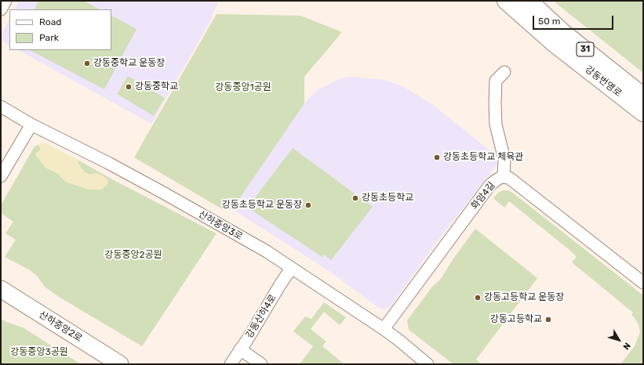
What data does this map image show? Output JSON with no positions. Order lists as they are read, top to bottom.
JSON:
{
  "streets": {
    "highway": ["31", "강동번영로"],
    "main road": ["산하중앙2로"],
    "street": ["화암4길", "산하중앙3로", "강동산하4로"]
  },
  "crossings": [
    ["화암4길", "산하중앙3로"],
    ["산하중앙3로", "강동산하4로"]
  ],
  "parks": ["강동중앙1공원", "강동중앙2공원", "강동중앙3공원"],
  "places": [
    "강동중학교 운동장",
    "강동중학교",
    "강동초등학교 체육관",
    "강동초등학교",
    "강동초등학교 운동장",
    "강동고등학교 운동장",
    "강동고등학교"
  ],
  "legend": ["Road", "Park"],
  "scale_bar": "50 m",
  "north": "bottom right"
}
